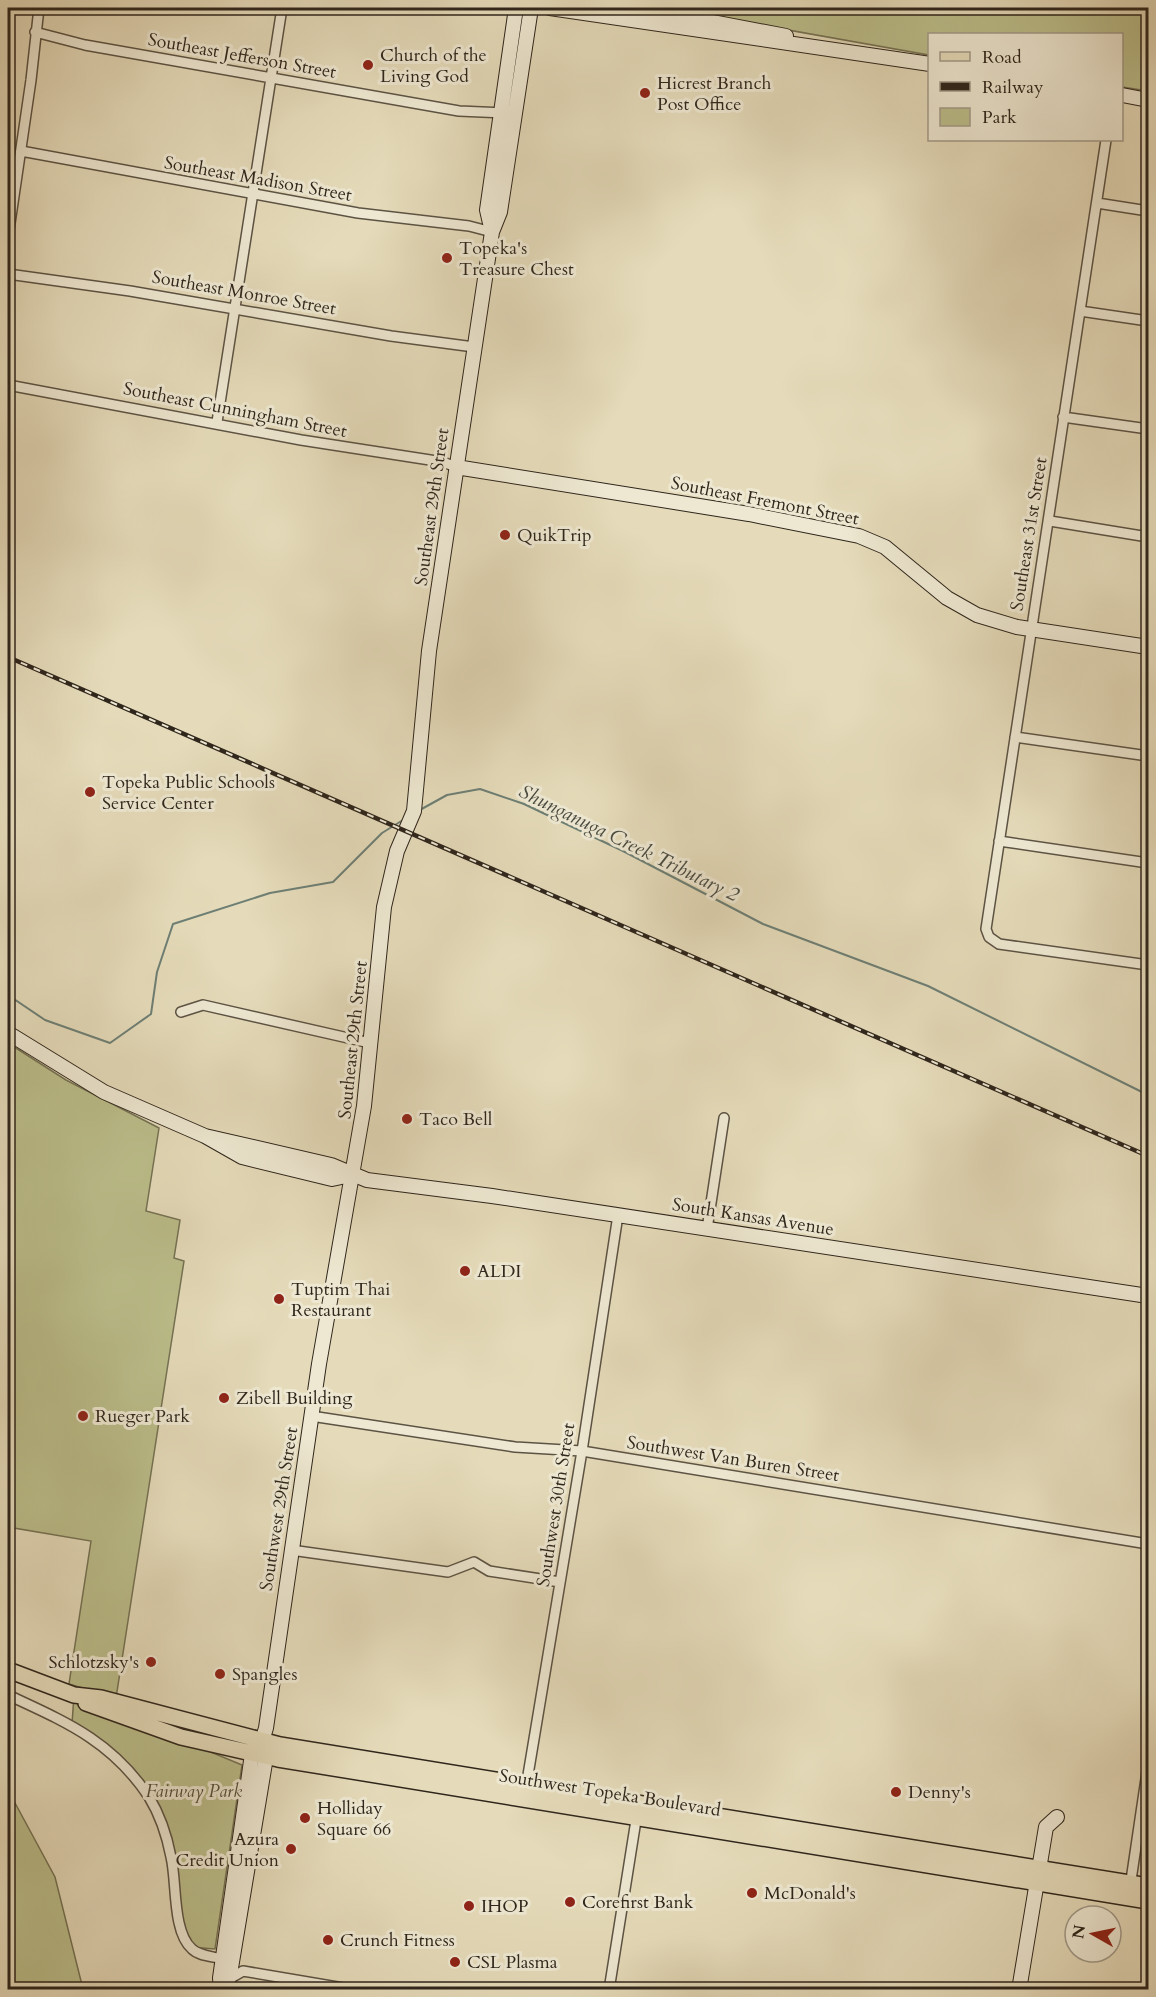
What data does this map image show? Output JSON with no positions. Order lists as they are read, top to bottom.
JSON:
{
  "streets": {
    "main road": [
      "Southeast Fremont Street",
      "Southeast 29th Street",
      "South Kansas Avenue",
      "Southwest 29th Street",
      "Southwest Topeka Boulevard"
    ],
    "street": [
      "Southeast Jefferson Street",
      "Southeast Madison Street",
      "Southeast Monroe Street",
      "Southeast Cunningham Street",
      "Southeast 31st Street",
      "Southwest Van Buren Street",
      "Southwest 30th Street"
    ]
  },
  "crossings": [
    ["Southeast Jefferson Street", "Southeast 29th Street"],
    ["Southeast Madison Street", "Southeast 29th Street"],
    ["Southeast Monroe Street", "Southeast 29th Street"],
    ["Southeast Cunningham Street", "Southeast Fremont Street"],
    ["Southeast Cunningham Street", "Southeast 29th Street"],
    ["Southeast Fremont Street", "Southeast 29th Street"],
    ["Southeast Fremont Street", "Southeast 31st Street"],
    ["Southeast 29th Street", "South Kansas Avenue"],
    ["Southeast 29th Street", "Southwest 29th Street"],
    ["South Kansas Avenue", "Southwest 30th Street"],
    ["South Kansas Avenue", "Southwest 29th Street"],
    ["Southwest Van Buren Street", "Southwest 30th Street"],
    ["Southwest Van Buren Street", "Southwest 29th Street"],
    ["Southwest 30th Street", "Southwest Topeka Boulevard"],
    ["Southwest 29th Street", "Southwest Topeka Boulevard"]
  ],
  "water": ["Shunganuga Creek Tributary 2"],
  "parks": ["Fairway Park"],
  "places": [
    "Church of the Living God",
    "Hicrest Branch Post Office",
    "Topeka's Treasure Chest",
    "QuikTrip",
    "Topeka Public Schools Service Center",
    "Taco Bell",
    "ALDI",
    "Tuptim Thai Restaurant",
    "Zibell Building",
    "Rueger Park",
    "Schlotzsky's",
    "Spangles",
    "Denny's",
    "Holliday Square 66",
    "Azura Credit Union",
    "McDonald's",
    "Corefirst Bank",
    "IHOP",
    "Crunch Fitness",
    "CSL Plasma"
  ],
  "legend": ["Road", "Railway", "Park"],
  "north": "left"
}
